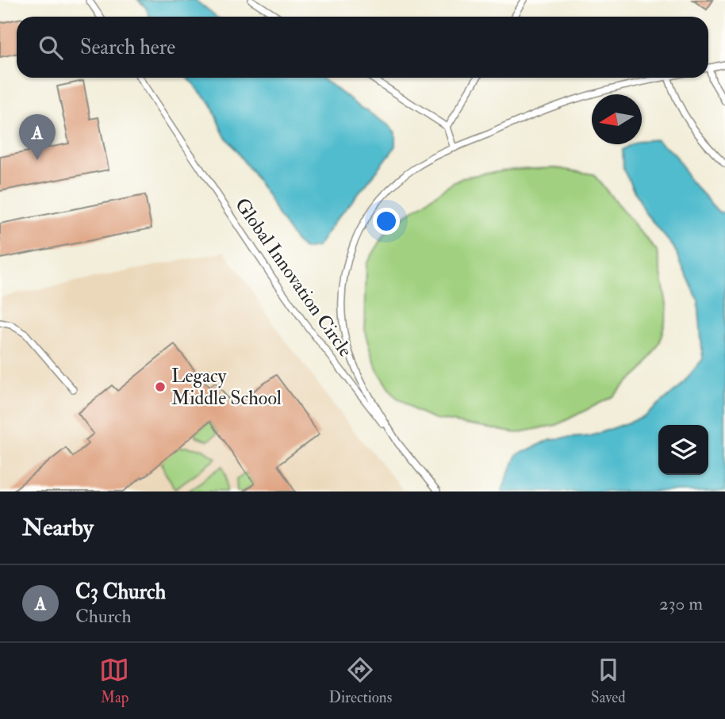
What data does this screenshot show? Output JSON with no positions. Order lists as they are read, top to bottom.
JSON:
{
  "streets": {
    "lane": ["Global Innovation Circle"]
  },
  "places": ["Legacy Middle School"],
  "north": "left",
  "page": {
    "search": "Search here",
    "pins": "A",
    "heading": "Nearby",
    "list": [
      {
        "mark": "A",
        "name": "C3 Church",
        "note": "Church",
        "value": "230 m"
      }
    ],
    "nav": ["Map", "Directions", "Saved"]
  }
}
